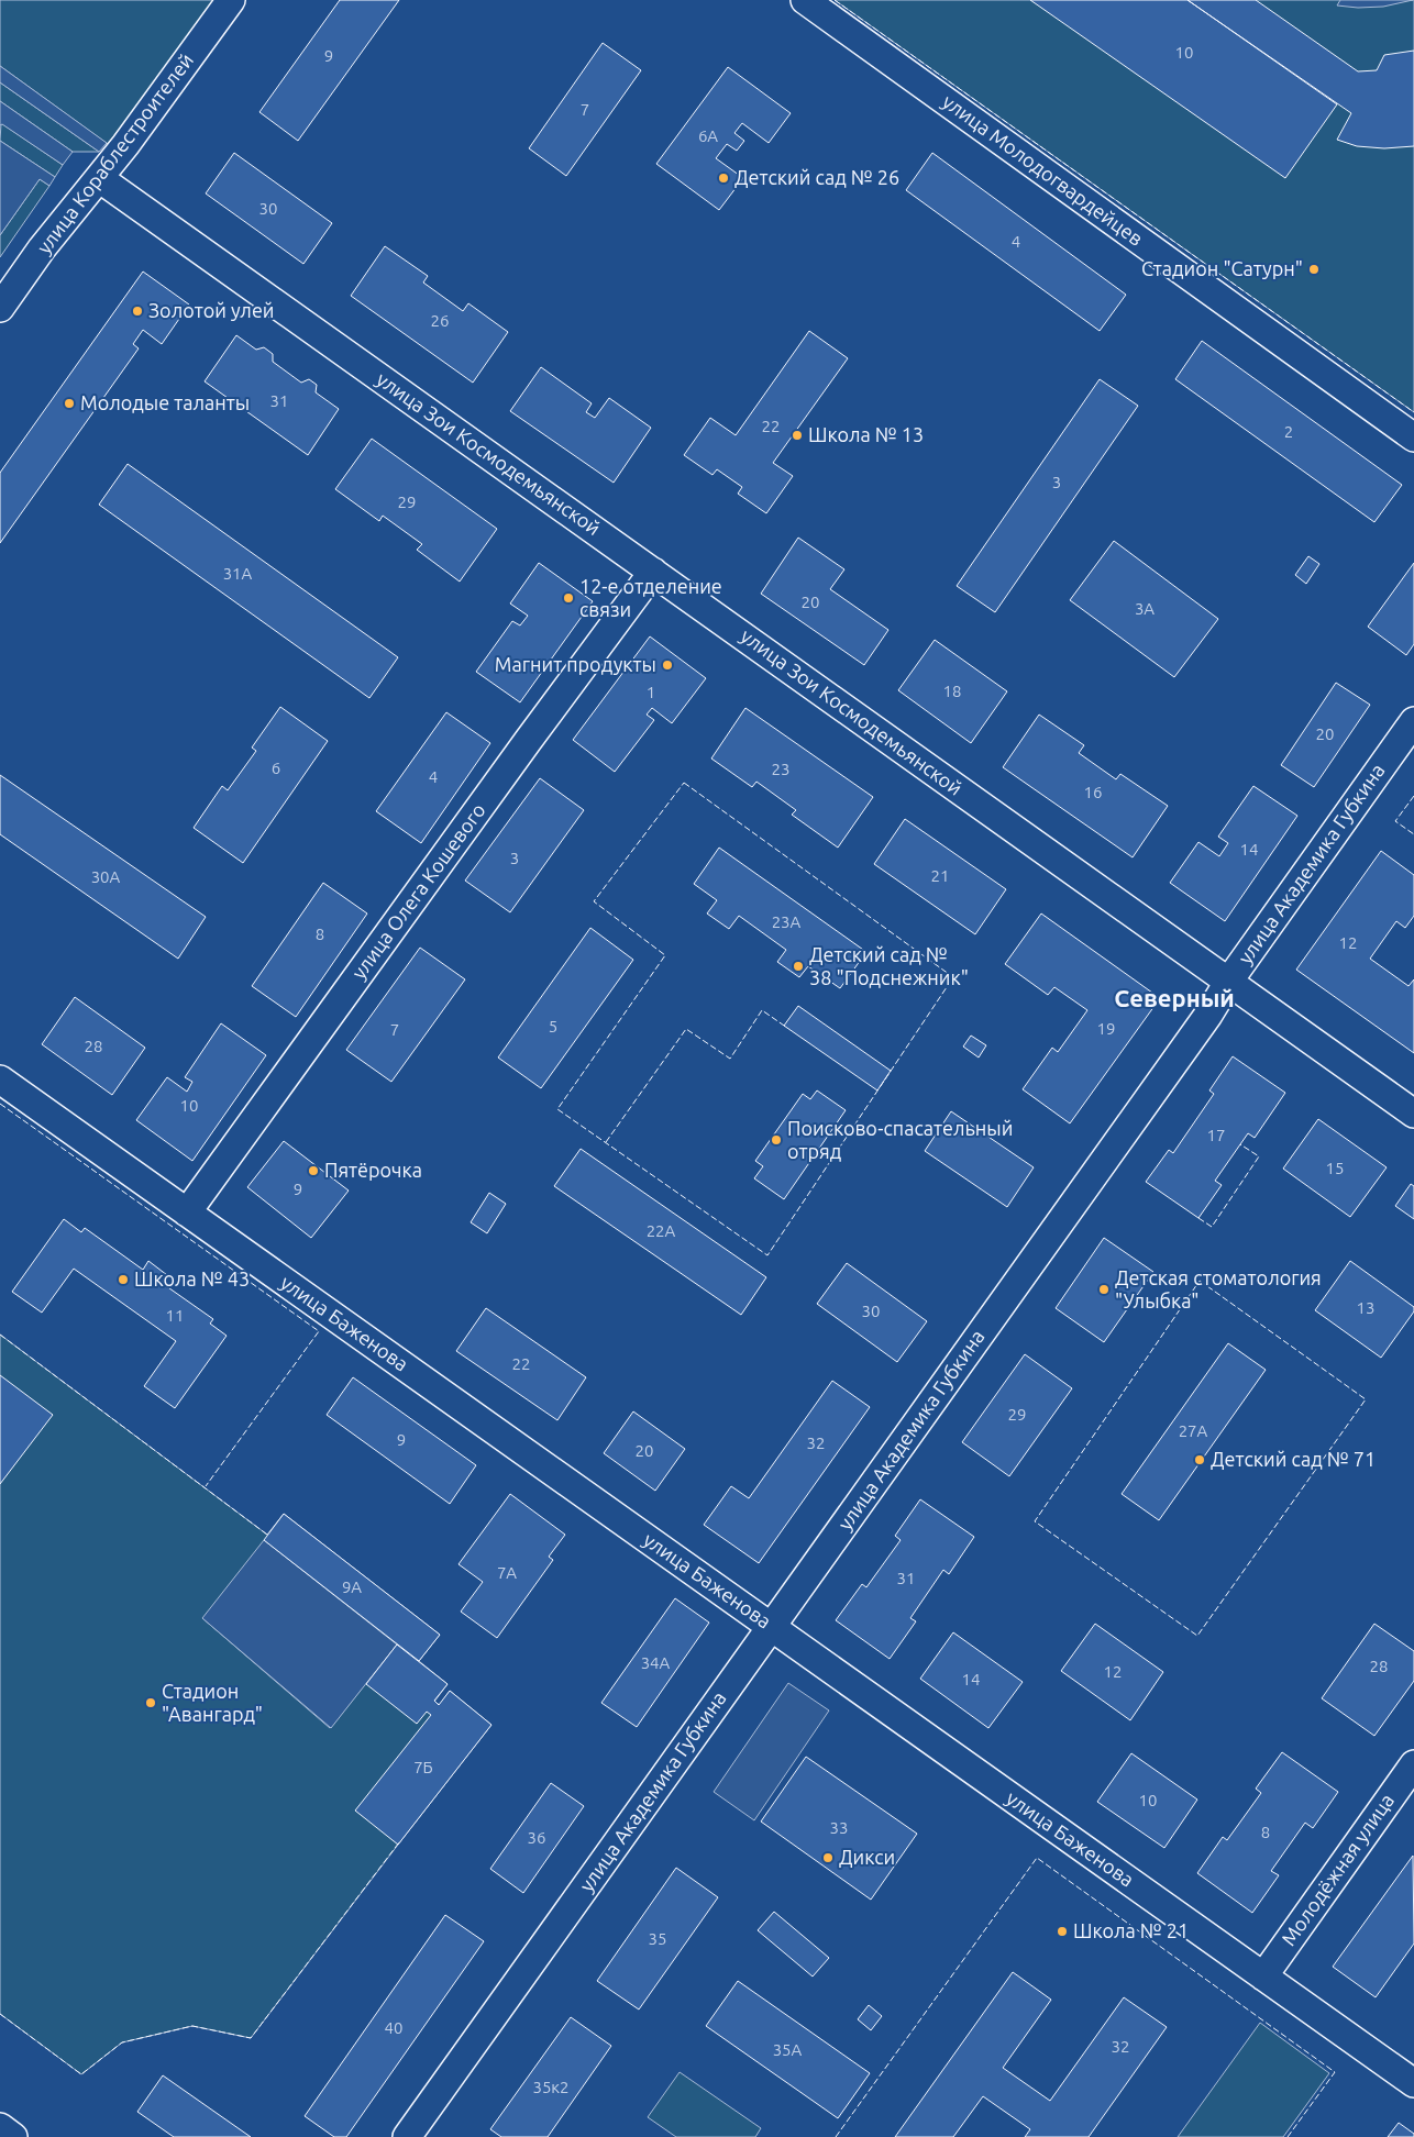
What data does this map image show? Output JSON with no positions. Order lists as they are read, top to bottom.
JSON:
{
  "streets": {
    "street": [
      "улица Кораблестроителей",
      "улица Молодогвардейцев",
      "улица Зои Космодемьянской",
      "улица Академика Губкина",
      "улица Олега Кошевого",
      "улица Баженова",
      "Молодёжная улица"
    ]
  },
  "crossings": [
    ["улица Кораблестроителей", "улица Зои Космодемьянской"],
    ["улица Зои Космодемьянской", "улица Академика Губкина"],
    ["улица Зои Космодемьянской", "улица Олега Кошевого"],
    ["улица Академика Губкина", "улица Баженова"],
    ["улица Олега Кошевого", "улица Баженова"],
    ["улица Баженова", "Молодёжная улица"]
  ],
  "districts": ["Северный"],
  "places": [
    "Детский сад № 26",
    "Стадион \"Сатурн\"",
    "Золотой улей",
    "Молодые таланты",
    "Школа № 13",
    "12-е отделение связи",
    "Магнит продукты",
    "Детский сад № 38 \"Подснежник\"",
    "Поисково-спасательный отряд",
    "Пятёрочка",
    "Школа № 43",
    "Детская стоматология \"Улыбка\"",
    "Детский сад № 71",
    "Стадион \"Авангард\"",
    "Дикси",
    "Школа № 21"
  ],
  "house_numbers": [
    "10",
    "9",
    "7",
    "6А",
    "30",
    "4",
    "26",
    "31",
    "22",
    "2",
    "3",
    "29",
    "31А",
    "20",
    "3А",
    "18",
    "1",
    "20",
    "6",
    "23",
    "4",
    "16",
    "14",
    "3",
    "21",
    "30А",
    "23А",
    "8",
    "12",
    "5",
    "19",
    "7",
    "28",
    "10",
    "17",
    "15",
    "9",
    "22А",
    "13",
    "30",
    "11",
    "22",
    "29",
    "27А",
    "9",
    "32",
    "20",
    "7А",
    "31",
    "9А",
    "34А",
    "28",
    "12",
    "14",
    "7Б",
    "10",
    "33",
    "8",
    "36",
    "35",
    "40",
    "32",
    "35А",
    "35к2"
  ]
}
